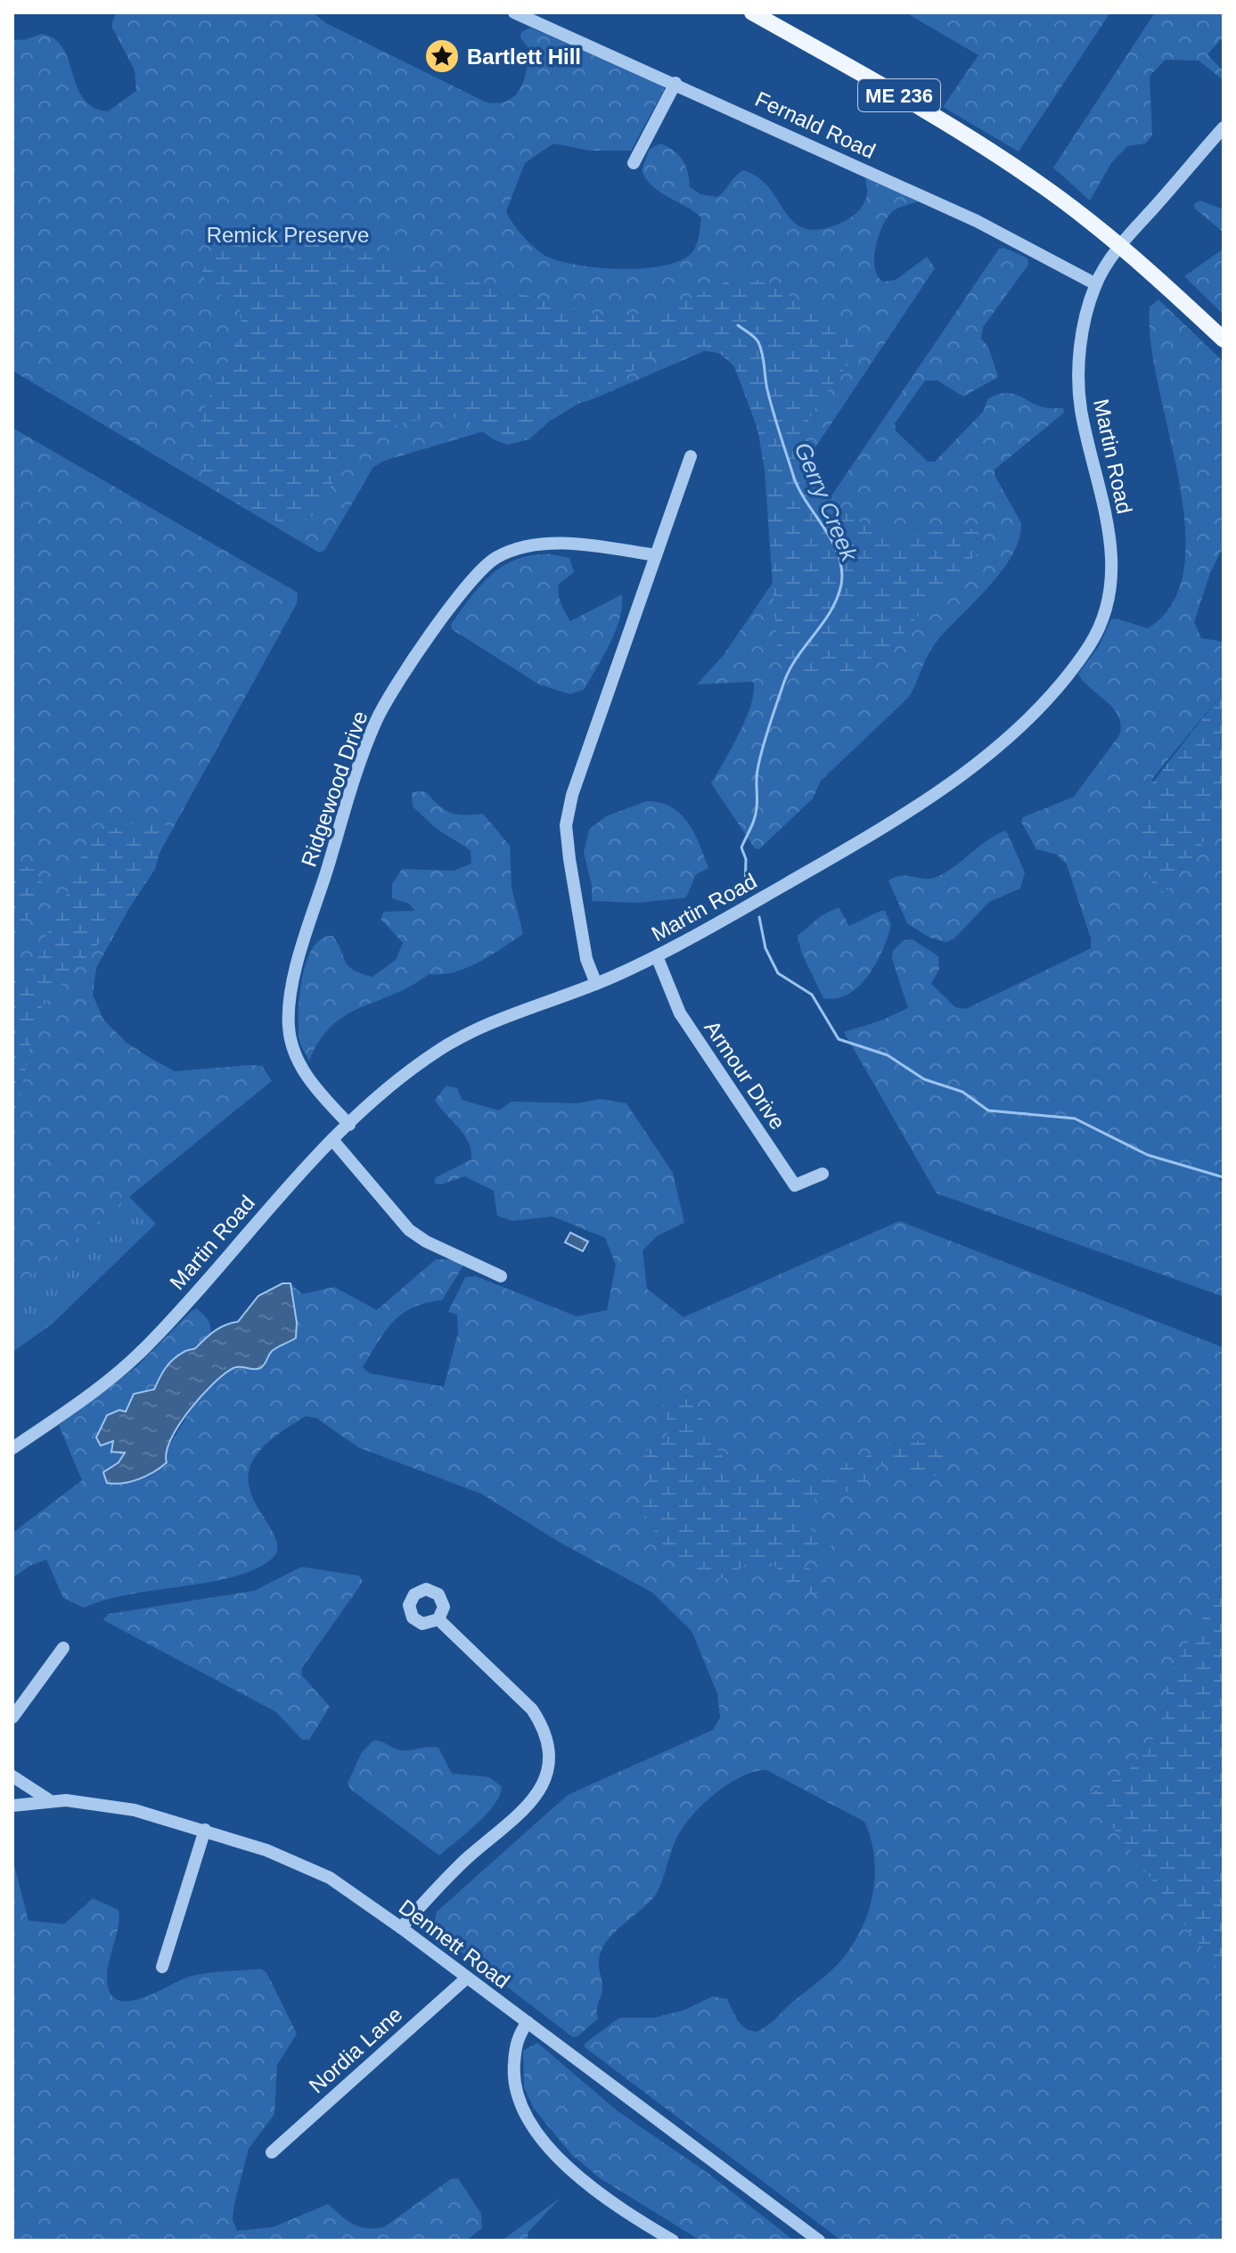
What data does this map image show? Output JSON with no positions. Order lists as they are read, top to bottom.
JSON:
{
  "streets": {
    "main road": ["ME 236"],
    "street": [
      "Fernald Road",
      "Martin Road",
      "Ridgewood Drive",
      "Armour Drive",
      "Dennett Road",
      "Nordia Lane"
    ]
  },
  "crossings": [
    ["ME 236", "Martin Road"],
    ["Fernald Road", "Martin Road"],
    ["Martin Road", "Ridgewood Drive"],
    ["Martin Road", "Armour Drive"],
    ["Dennett Road", "Nordia Lane"]
  ],
  "water": ["Gerry Creek"],
  "parks": ["Remick Preserve"],
  "places": {
    "place": ["Bartlett Hill"]
  }
}
